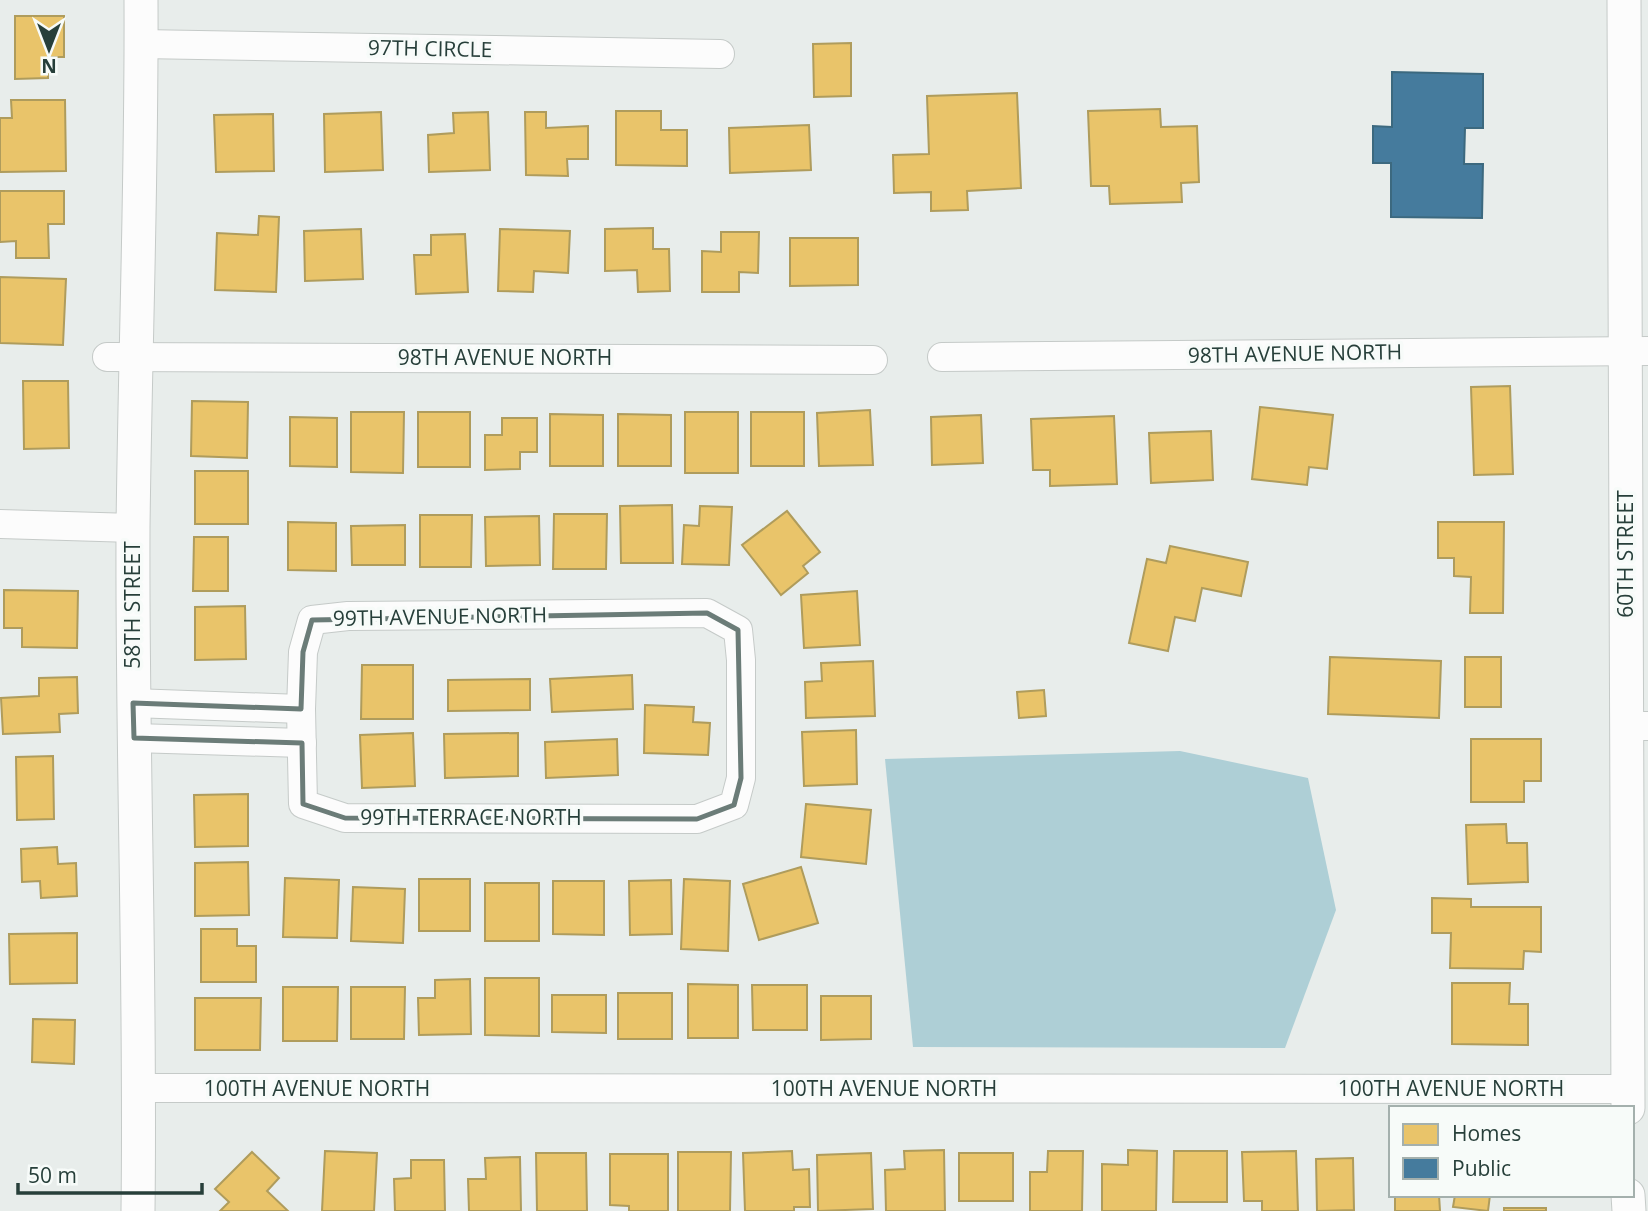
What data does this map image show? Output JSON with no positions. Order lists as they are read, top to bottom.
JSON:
{
  "streets": {
    "street": [
      "97TH CIRCLE",
      "98TH AVENUE NORTH",
      "60TH STREET",
      "58TH STREET",
      "99TH AVENUE NORTH",
      "99TH TERRACE NORTH",
      "100TH AVENUE NORTH"
    ]
  },
  "crossings": [
    ["97TH CIRCLE", "58TH STREET"],
    ["98TH AVENUE NORTH", "60TH STREET"],
    ["98TH AVENUE NORTH", "58TH STREET"],
    ["60TH STREET", "100TH AVENUE NORTH"],
    ["58TH STREET", "100TH AVENUE NORTH"],
    ["99TH AVENUE NORTH", "99TH TERRACE NORTH"]
  ],
  "legend": ["Homes", "Public"],
  "scale_bar": "50 m",
  "north": "bottom"
}
